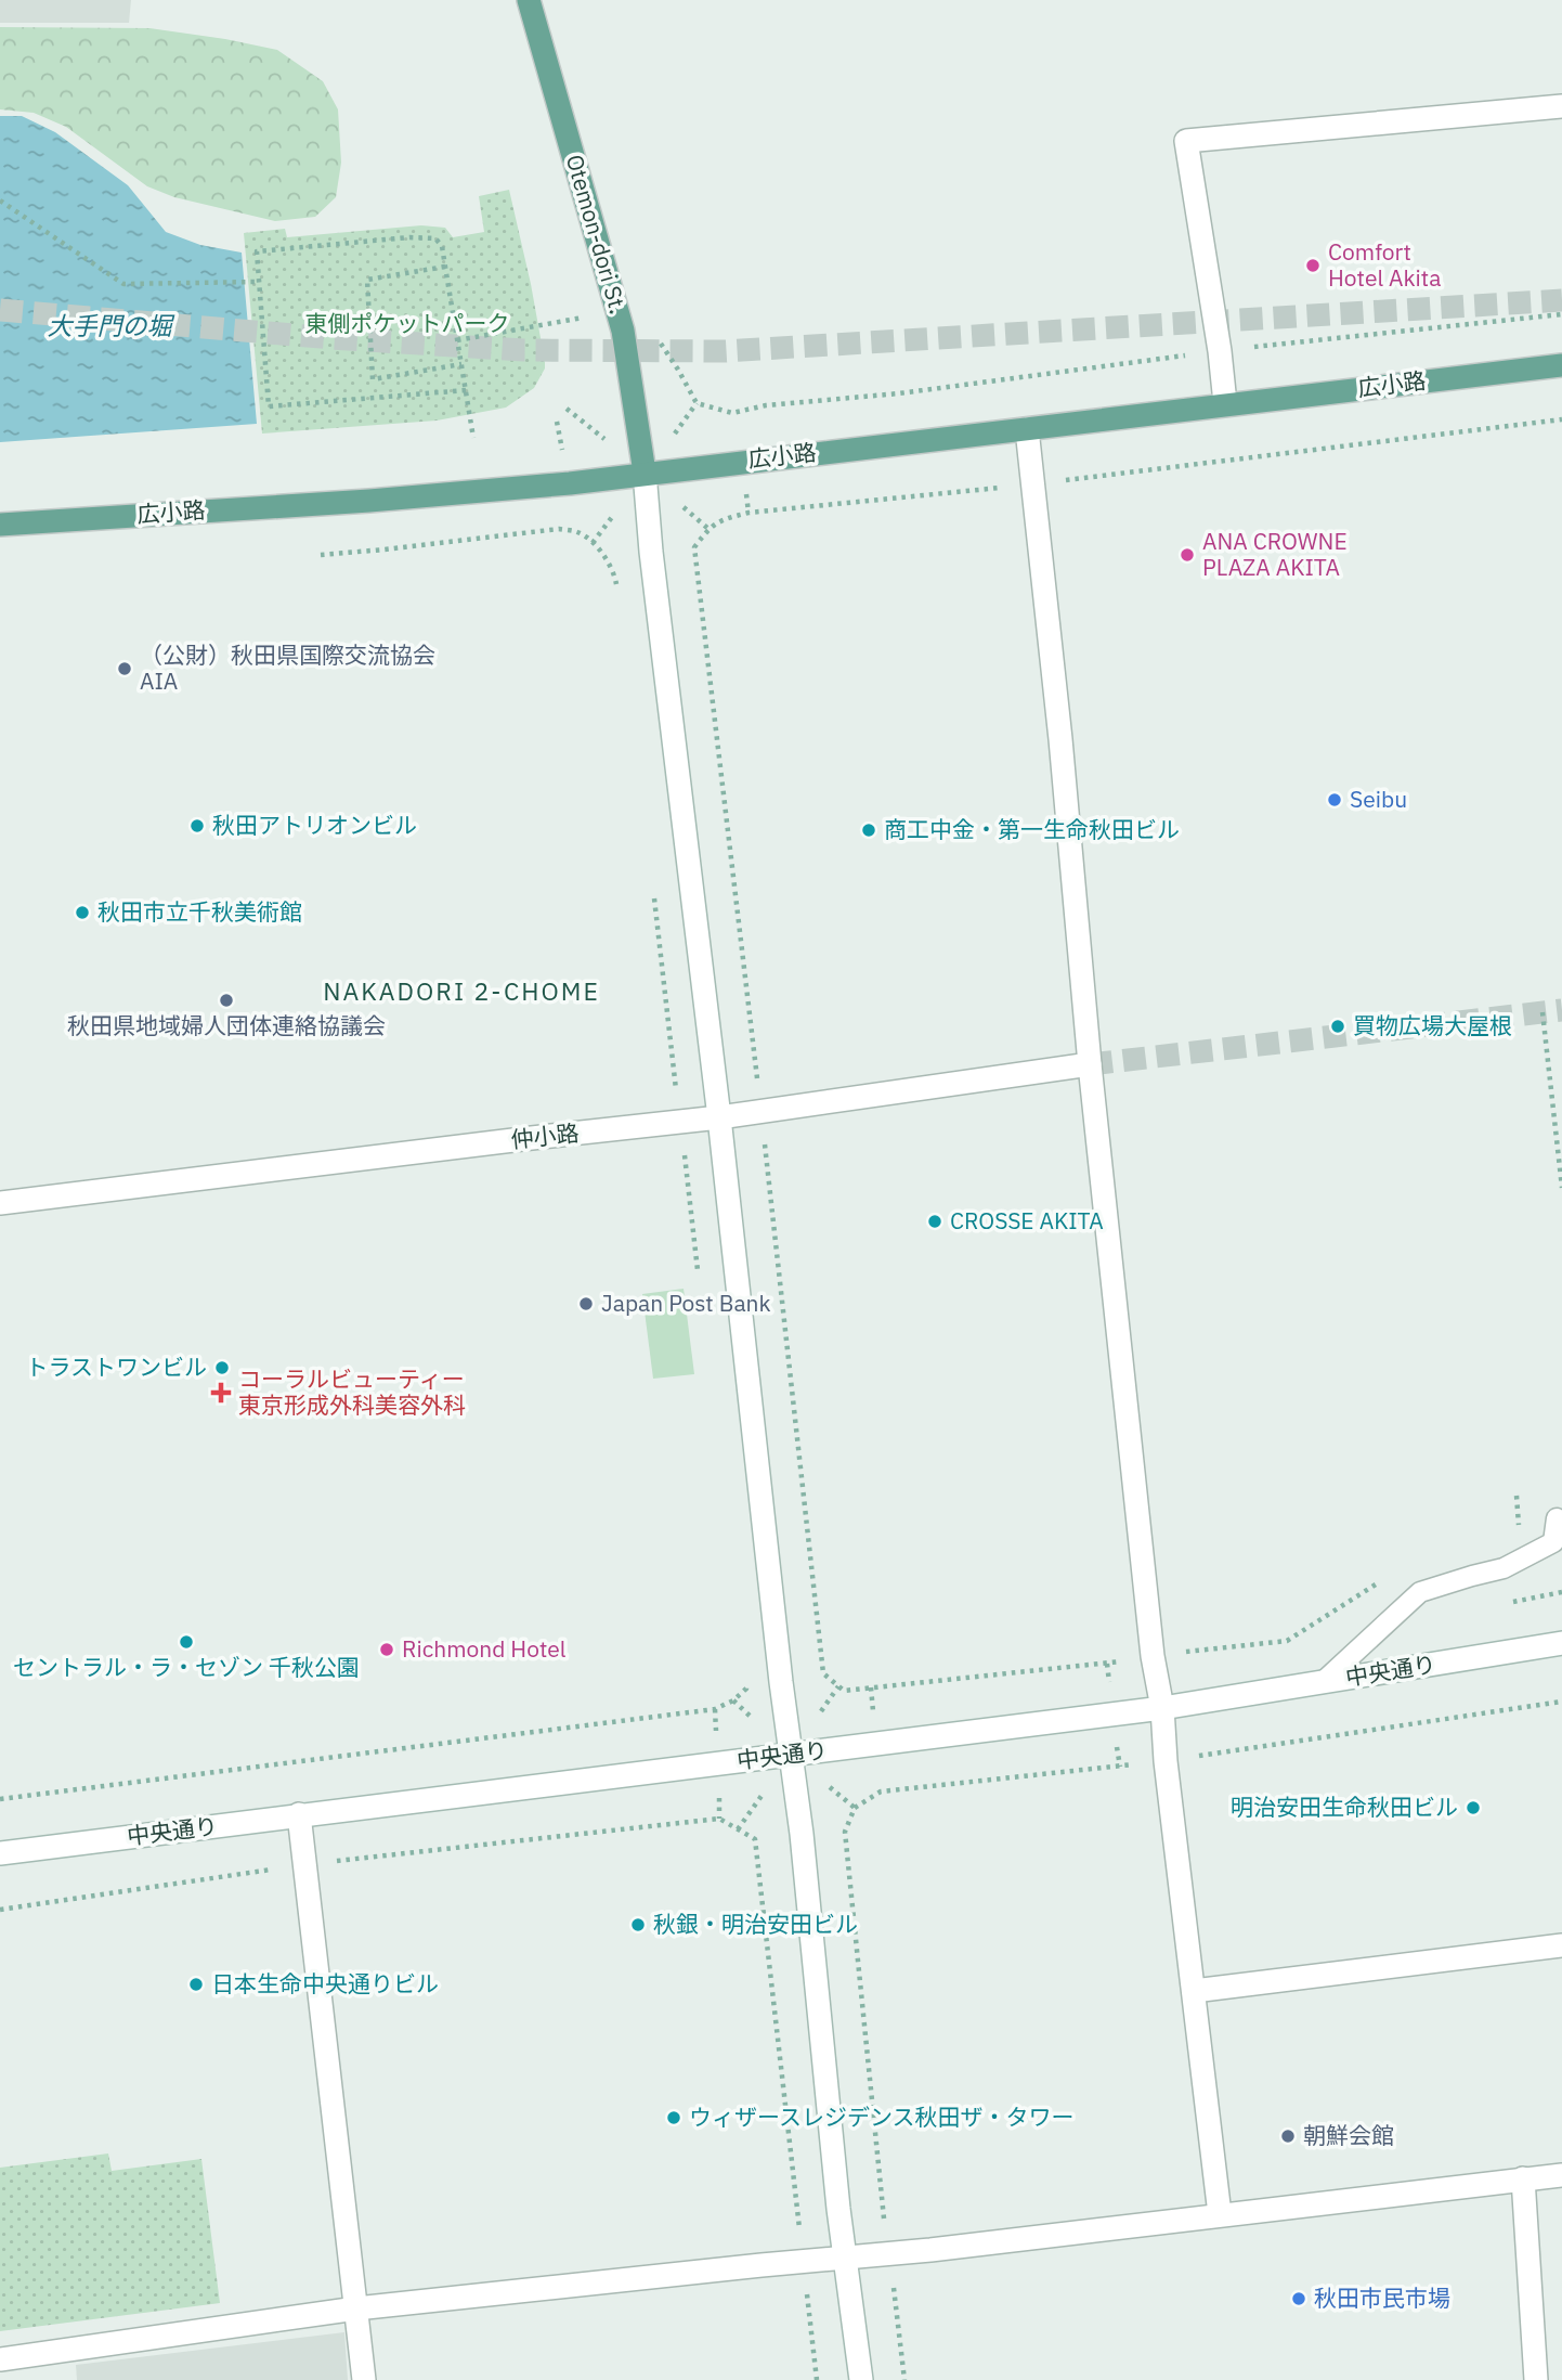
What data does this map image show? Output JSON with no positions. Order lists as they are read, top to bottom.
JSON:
{
  "streets": {
    "main road": ["Otemon-dori St.", "広小路"],
    "street": ["仲小路", "中央通り"]
  },
  "crossings": [
    ["Otemon-dori St.", "広小路"]
  ],
  "districts": ["NAKADORI 2-CHOME"],
  "water": ["大手門の堀"],
  "parks": ["東側ポケットパーク"],
  "places": {
    "other": [
      "Comfort Hotel Akita",
      "ANA CROWNE PLAZA AKITA",
      "（公財）秋田県国際交流協会 AIA",
      "Seibu",
      "秋田アトリオンビル",
      "商工中金・第一生命秋田ビル",
      "秋田市立千秋美術館",
      "秋田県地域婦人団体連絡協議会",
      "買物広場大屋根",
      "CROSSE AKITA",
      "Japan Post Bank",
      "トラストワンビル",
      "セントラル・ラ・セゾン 千秋公園",
      "Richmond Hotel",
      "明治安田生命秋田ビル",
      "秋銀・明治安田ビル",
      "日本生命中央通りビル",
      "ウィザースレジデンス秋田ザ・タワー",
      "朝鮮会館",
      "秋田市民市場"
    ],
    "health": ["コーラルビューティー 東京形成外科美容外科"]
  }
}
